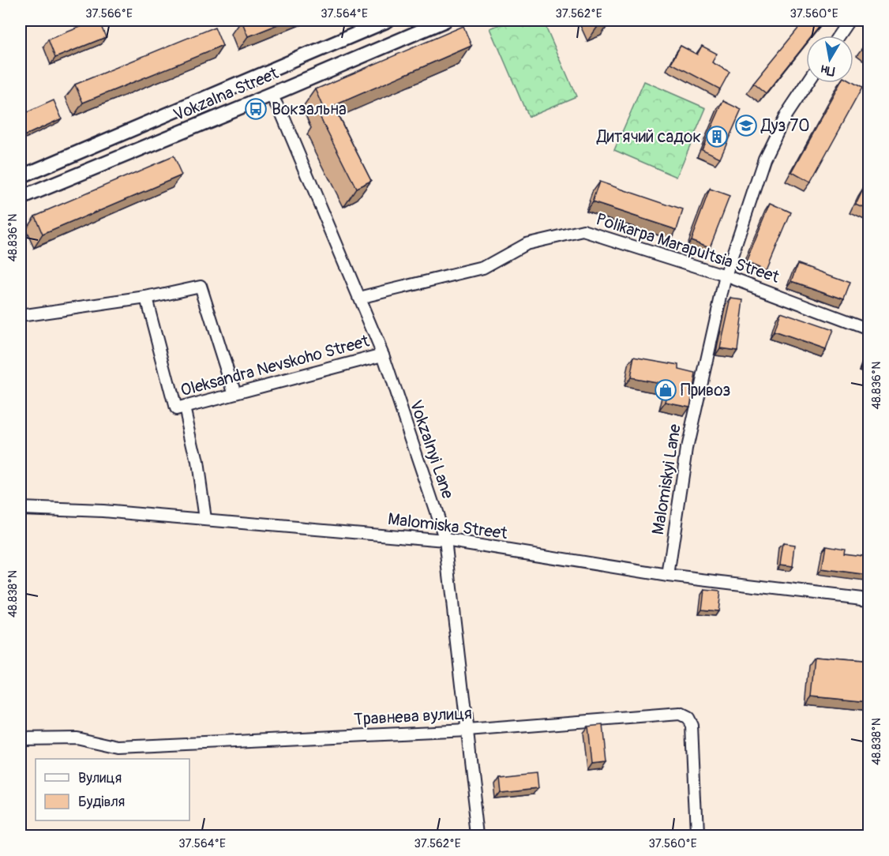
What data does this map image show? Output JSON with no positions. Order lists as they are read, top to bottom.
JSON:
{
  "streets": {
    "street": [
      "Vokzalna Street",
      "Polikarpa Marapultsia Street",
      "Oleksandra Nevskoho Street",
      "Vokzalnyi Lane",
      "Malomiskyi Lane",
      "Malomiska Street",
      "Травнева вулиця"
    ]
  },
  "crossings": [
    ["Vokzalna Street", "Vokzalnyi Lane"],
    ["Polikarpa Marapultsia Street", "Vokzalnyi Lane"],
    ["Polikarpa Marapultsia Street", "Malomiskyi Lane"],
    ["Oleksandra Nevskoho Street", "Vokzalnyi Lane"],
    ["Vokzalnyi Lane", "Malomiska Street"],
    ["Vokzalnyi Lane", "Травнева вулиця"],
    ["Malomiskyi Lane", "Malomiska Street"]
  ],
  "places": {
    "bus stop": ["Вокзальна"],
    "school or university": ["Дуз 70"],
    "building": ["Дитячий садок"],
    "shop": ["Привоз"]
  },
  "legend": ["Вулиця", "Будівля"],
  "north": "bottom",
  "coordinates": [
    "37.566°E",
    "37.564°E",
    "37.562°E",
    "37.560°E",
    "48.836°N",
    "48.838°N"
  ]
}
